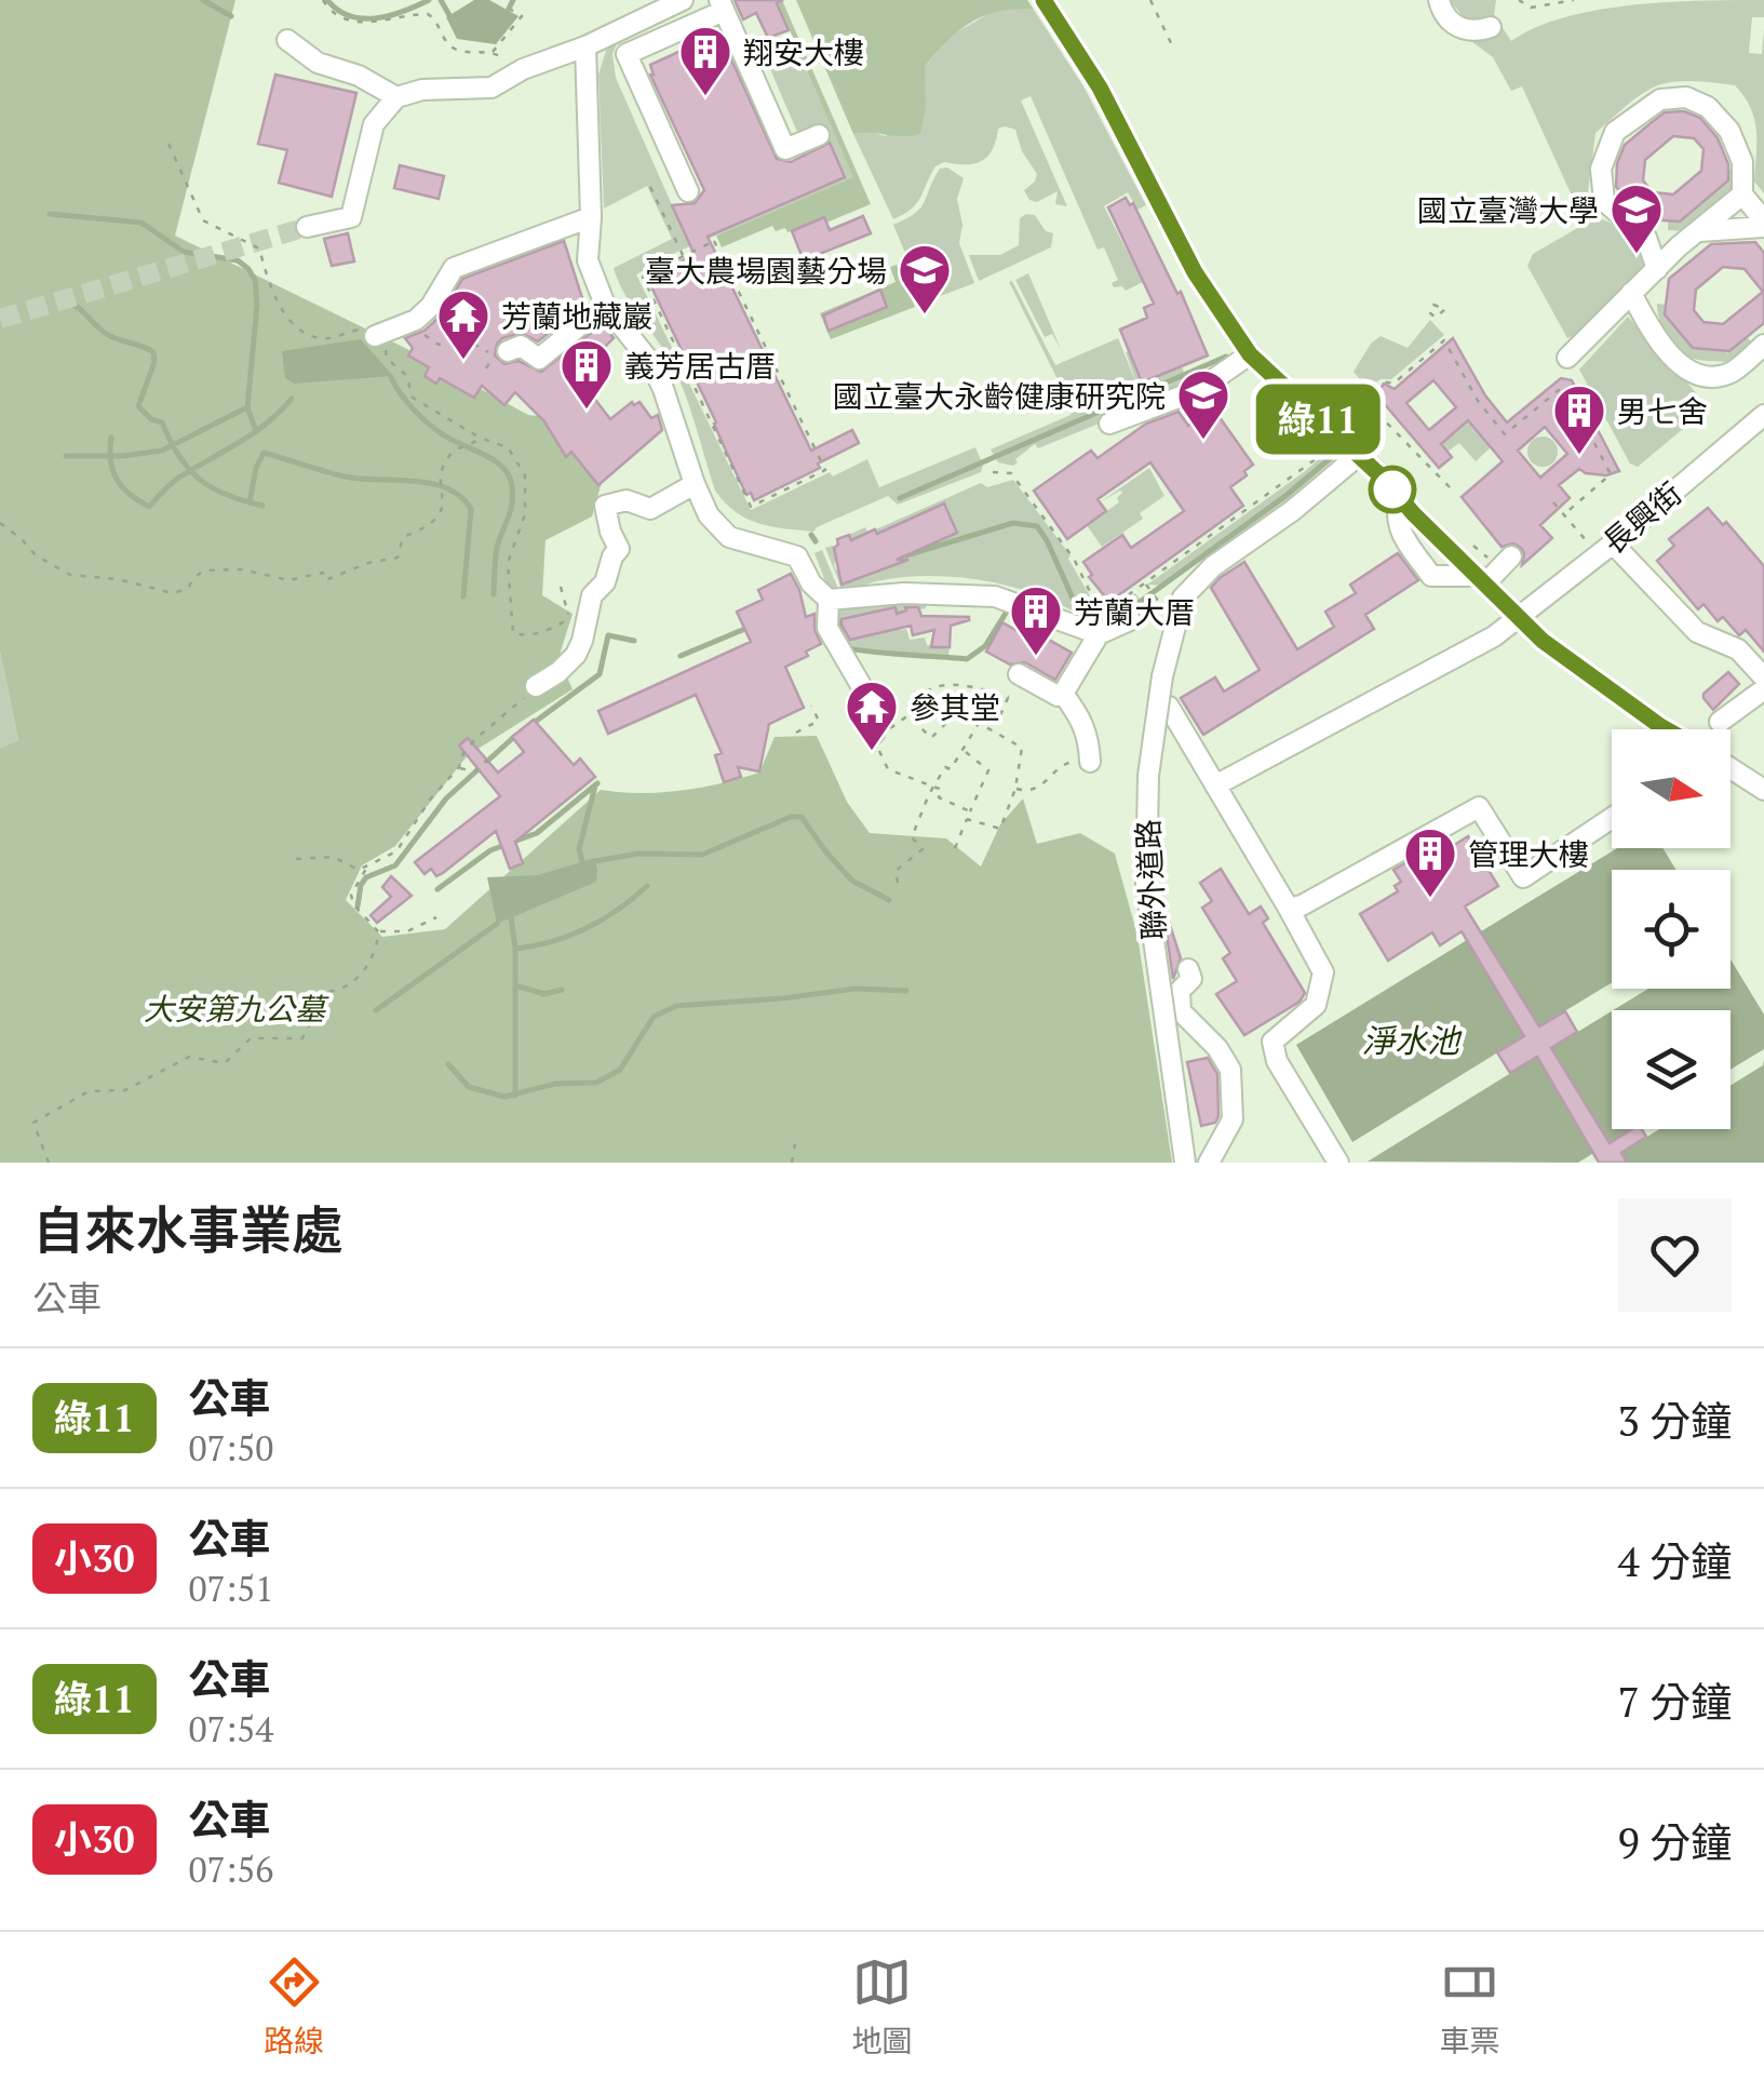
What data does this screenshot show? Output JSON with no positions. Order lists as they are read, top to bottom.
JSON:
{
  "streets": {
    "street": ["長興街", "聯外道路"]
  },
  "water": ["淨水池"],
  "parks": ["大安第九公墓"],
  "places": {
    "building": [
      "翔安大樓",
      "義芳居古厝",
      "男七舍",
      "芳蘭大厝",
      "管理大樓"
    ],
    "school or university": ["國立臺灣大學", "臺大農場園藝分場", "國立臺大永齡健康研究院"],
    "temple": ["芳蘭地藏巖", "參其堂"]
  },
  "lines": ["bus line 綠11"],
  "north": "right",
  "page": {
    "on_map": "綠11",
    "heading": ["自來水事業處", "公車"],
    "list": [
      {
        "mark": "綠11",
        "name": "公車",
        "note": "07:50",
        "value": "3 分鐘"
      },
      {
        "mark": "小30",
        "name": "公車",
        "note": "07:51",
        "value": "4 分鐘"
      },
      {
        "mark": "綠11",
        "name": "公車",
        "note": "07:54",
        "value": "7 分鐘"
      },
      {
        "mark": "小30",
        "name": "公車",
        "note": "07:56",
        "value": "9 分鐘"
      }
    ],
    "tabs": ["路線", "地圖", "車票"]
  }
}
